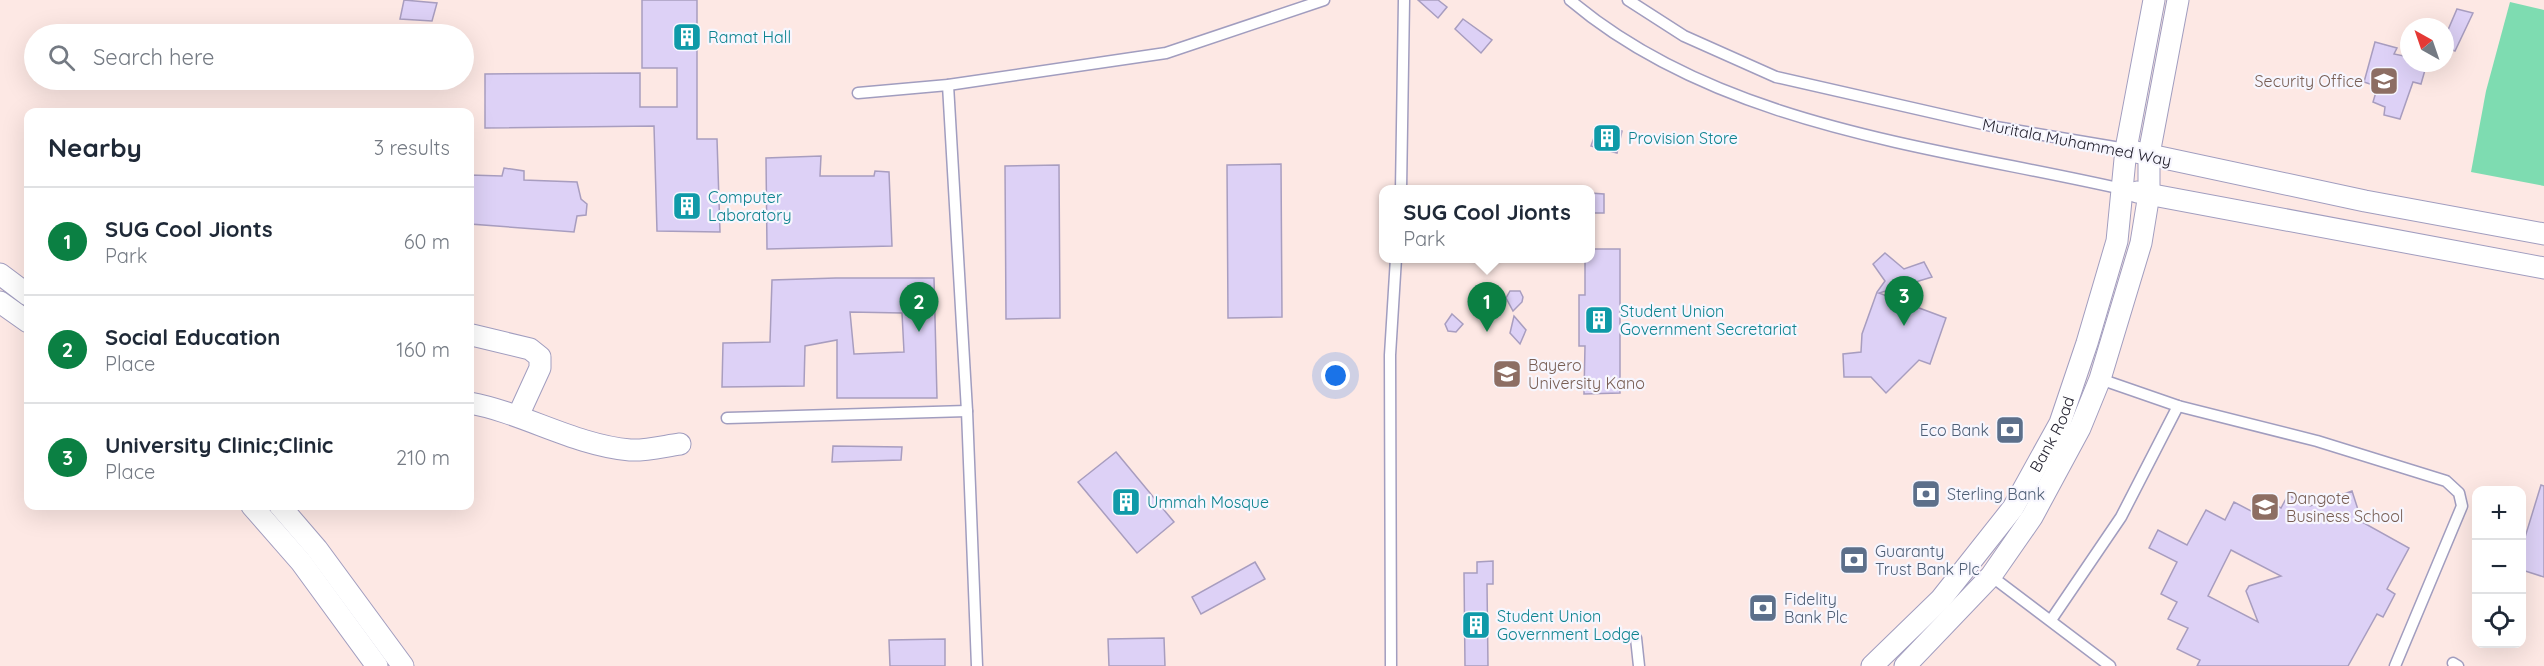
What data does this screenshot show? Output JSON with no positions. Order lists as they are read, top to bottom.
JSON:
{
  "streets": {
    "street": ["Muritala Muhammed Way", "Bank Road"]
  },
  "crossings": [
    ["Muritala Muhammed Way", "Bank Road"]
  ],
  "places": {
    "building": [
      "Ramat Hall",
      "Provision Store",
      "Computer Laboratory",
      "Student Union Government Secretariat",
      "Ummah Mosque",
      "Student Union Government Lodge"
    ],
    "school or university": ["Security Office", "Bayero University Kano", "Dangote Business School"],
    "bank": [
      "Eco Bank",
      "Sterling Bank",
      "Guaranty Trust Bank Plc",
      "Fidelity Bank Plc"
    ]
  },
  "north": "top left",
  "page": {
    "search": "Search here",
    "heading": ["Nearby", "3 results"],
    "popup": ["SUG Cool Jionts", "Park"],
    "list": [
      {
        "mark": "1",
        "name": "SUG Cool Jionts",
        "note": "Park",
        "value": "60 m"
      },
      {
        "mark": "2",
        "name": "Social Education",
        "note": "Place",
        "value": "160 m"
      },
      {
        "mark": "3",
        "name": "University Clinic;Clinic",
        "note": "Place",
        "value": "210 m"
      }
    ],
    "pins": ["3", "1", "2"],
    "map_buttons": ["+", "−"]
  }
}
